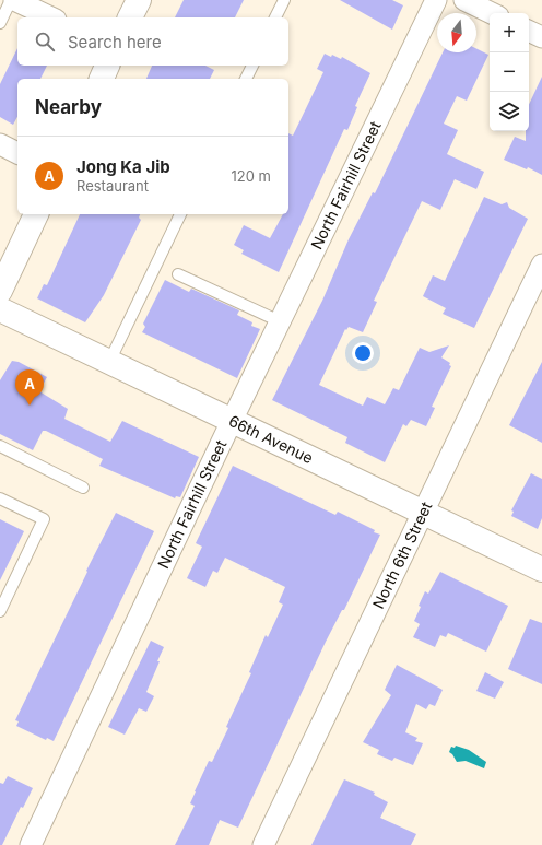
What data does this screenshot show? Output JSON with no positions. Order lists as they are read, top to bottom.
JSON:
{
  "streets": {
    "street": ["North Fairhill Street", "66th Avenue", "North 6th Street"]
  },
  "crossings": [
    ["North Fairhill Street", "66th Avenue"],
    ["66th Avenue", "North 6th Street"]
  ],
  "north": "bottom",
  "page": {
    "map_buttons": ["+", "−"],
    "search": "Search here",
    "heading": "Nearby",
    "list": [
      {
        "mark": "A",
        "name": "Jong Ka Jib",
        "note": "Restaurant",
        "value": "120 m"
      }
    ],
    "pins": "A"
  }
}
